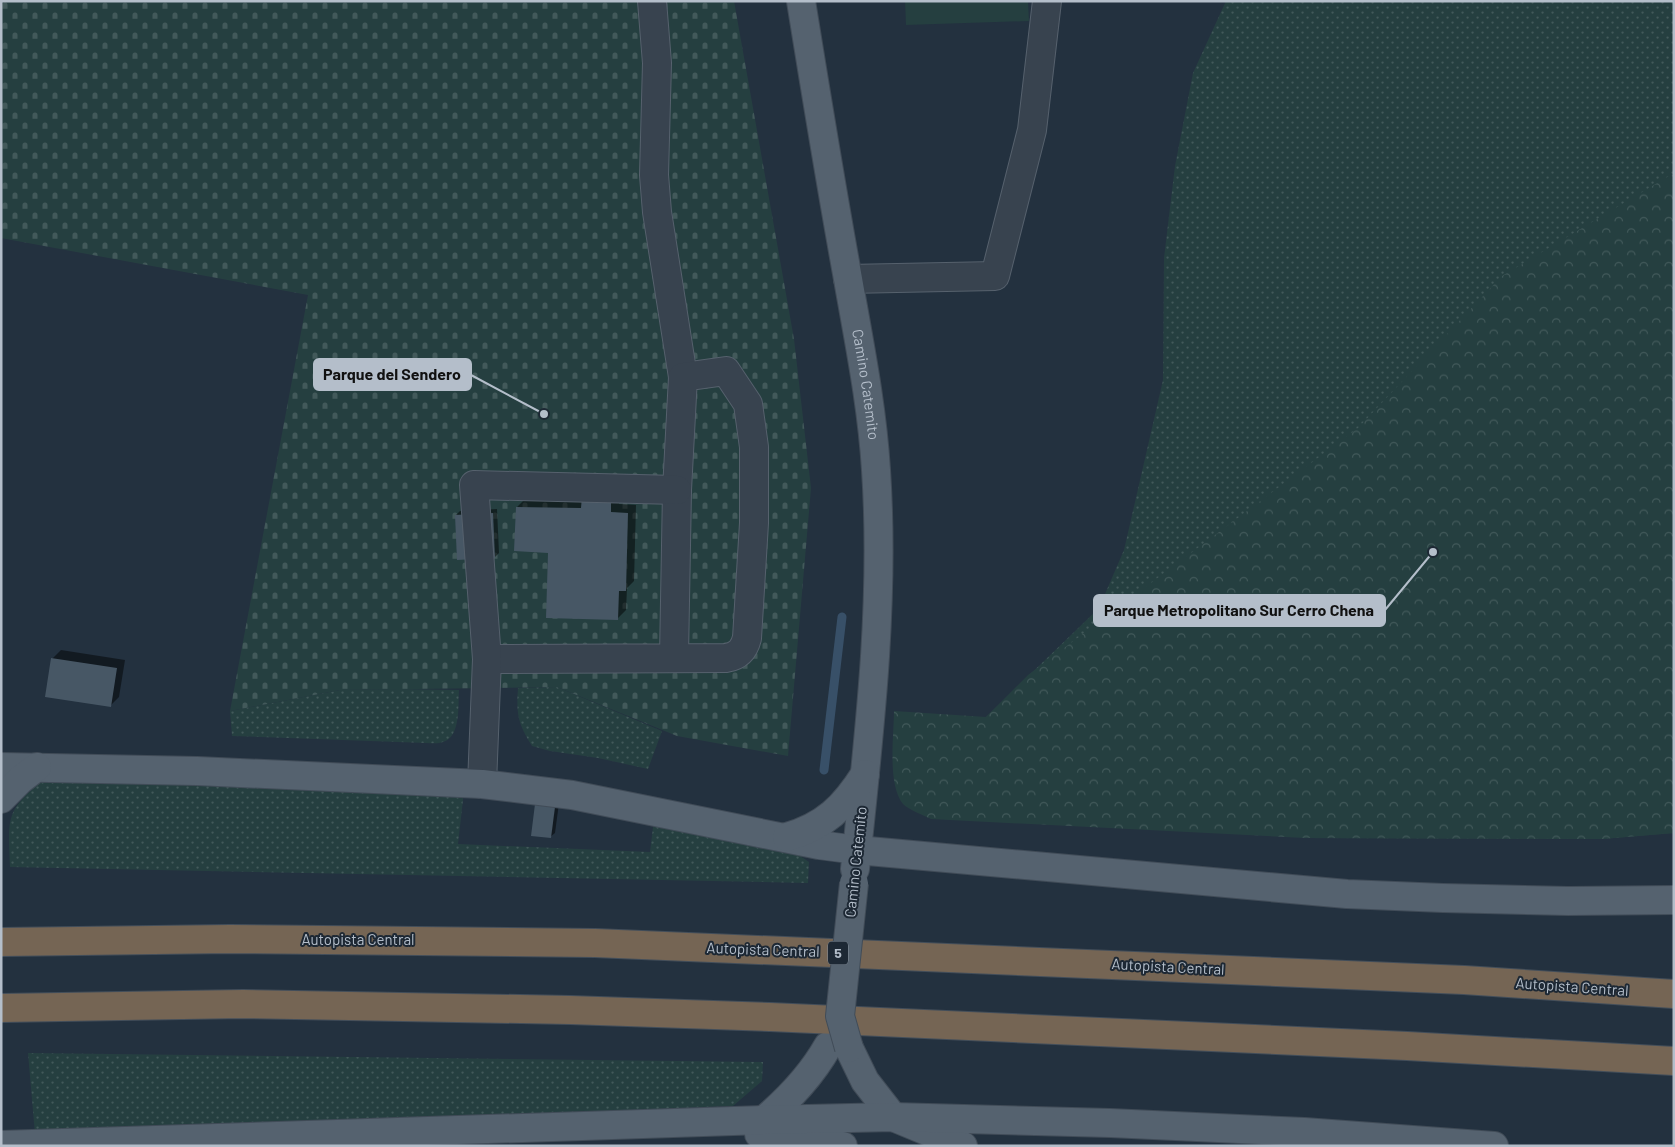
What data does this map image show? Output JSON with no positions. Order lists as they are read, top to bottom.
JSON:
{
  "streets": {
    "highway": ["Autopista Central", "5"],
    "main road": ["Camino Catemito"]
  },
  "places": ["Parque del Sendero", "Parque Metropolitano Sur Cerro Chena"]
}
